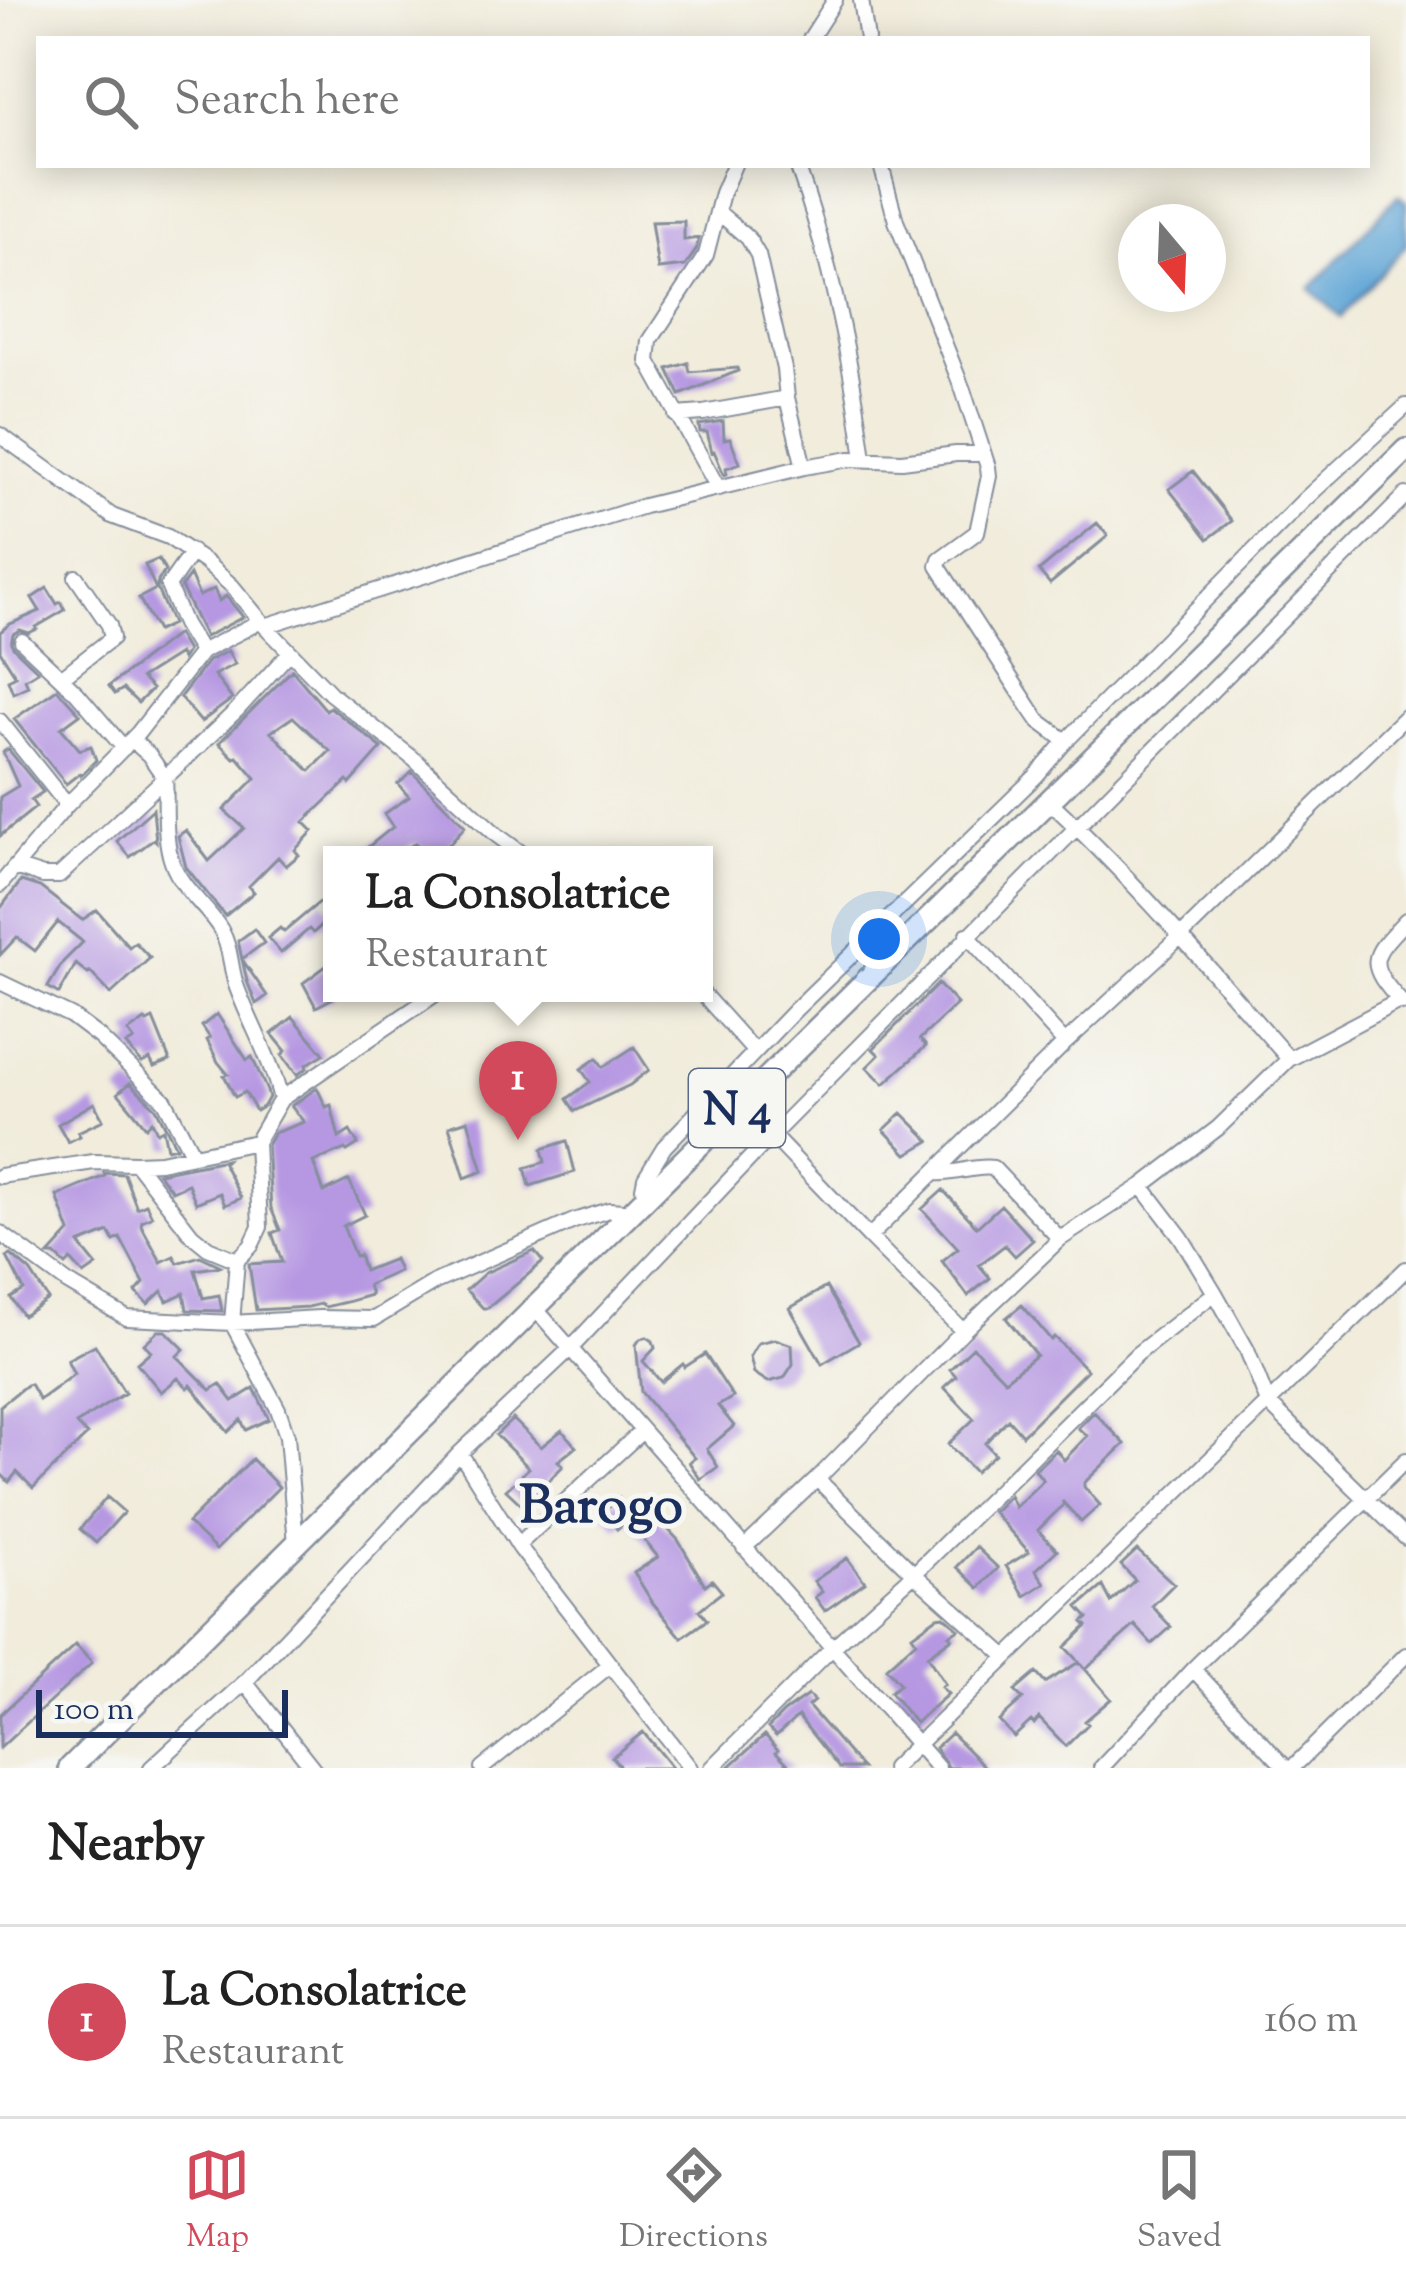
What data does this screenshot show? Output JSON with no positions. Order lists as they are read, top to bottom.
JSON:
{
  "streets": {
    "highway": ["N 4"]
  },
  "districts": ["Barogo"],
  "scale_bar": "100 m",
  "north": "bottom",
  "page": {
    "search": "Search here",
    "popup": ["La Consolatrice", "Restaurant"],
    "pins": "1",
    "scale": "100 m",
    "heading": "Nearby",
    "list": [
      {
        "mark": "1",
        "name": "La Consolatrice",
        "note": "Restaurant",
        "value": "160 m"
      }
    ],
    "nav": ["Map", "Directions", "Saved"]
  }
}
